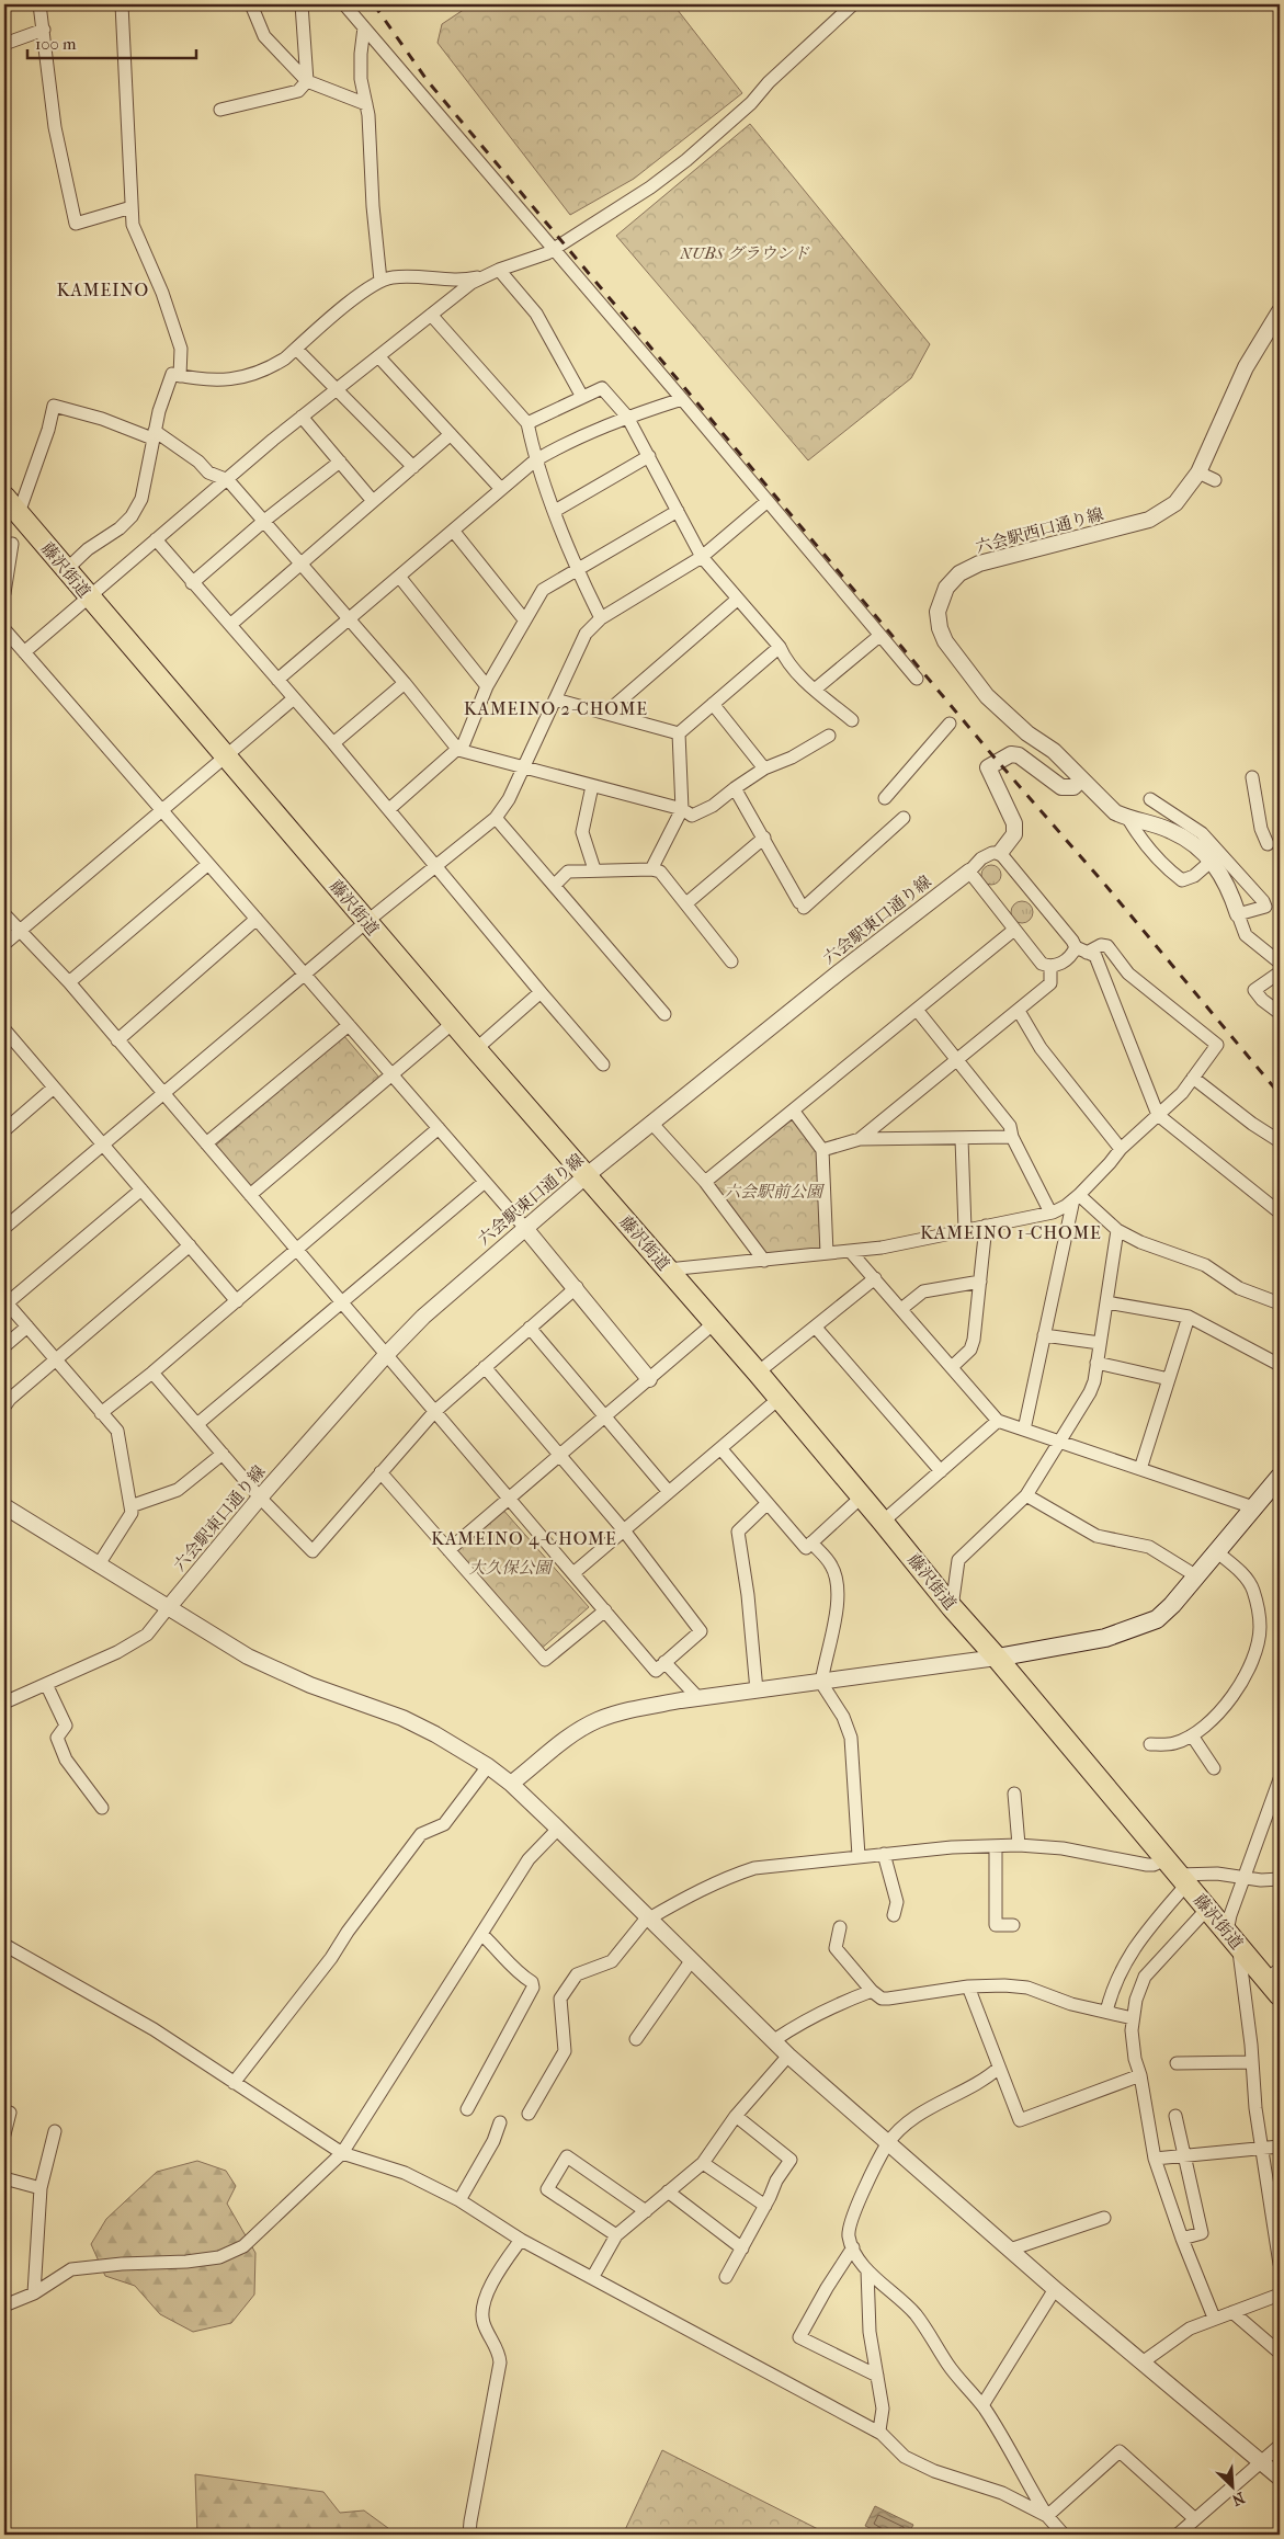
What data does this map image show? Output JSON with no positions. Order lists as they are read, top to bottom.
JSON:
{
  "streets": {
    "highway": ["藤沢街道"],
    "street": ["六会駅西口通り線", "六会駅東口通り線"]
  },
  "crossings": [
    ["藤沢街道", "六会駅東口通り線"]
  ],
  "districts": [
    "KAMEINO",
    "KAMEINO 2-CHOME",
    "KAMEINO 1-CHOME",
    "KAMEINO 4-CHOME"
  ],
  "parks": ["NUBS グラウンド", "六会駅前公園", "大久保公園"],
  "scale_bar": "100 m",
  "north": "bottom right"
}
